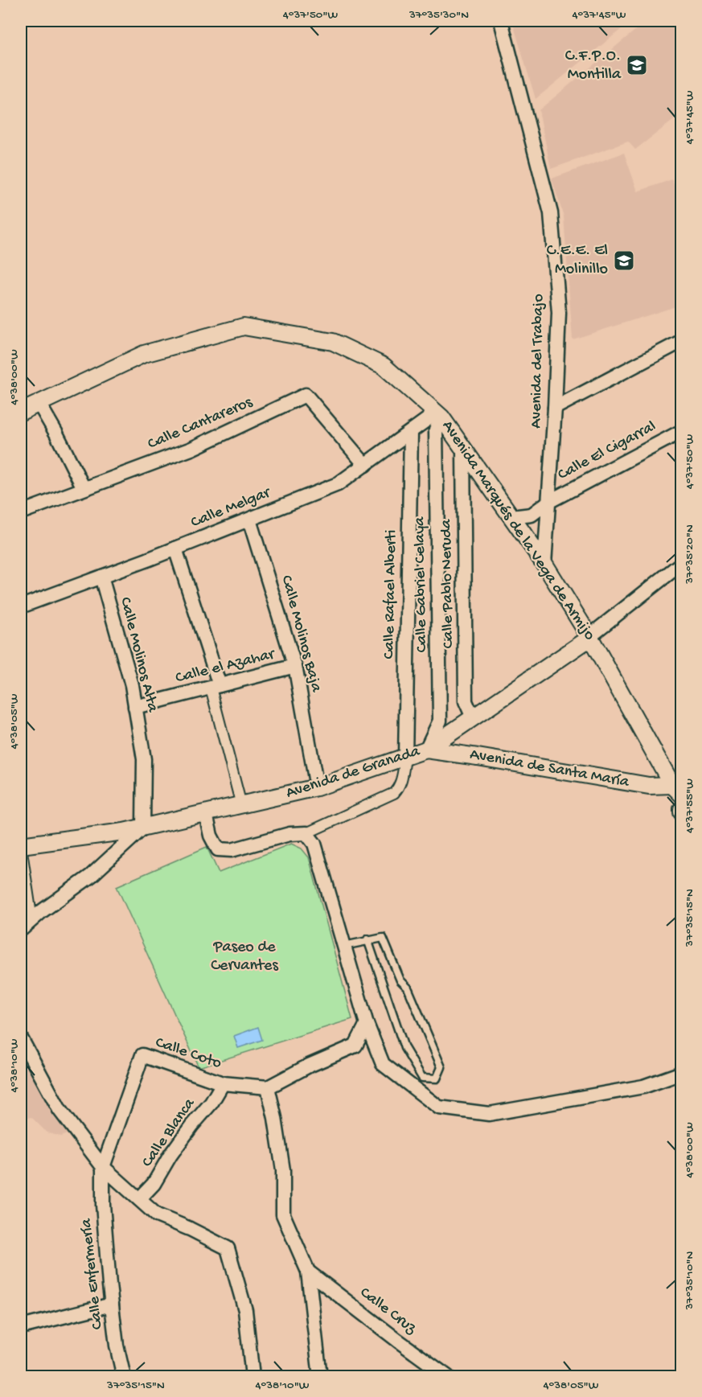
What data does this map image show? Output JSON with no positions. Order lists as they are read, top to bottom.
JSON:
{
  "streets": {
    "street": [
      "Avenida del Trabajo",
      "Calle Cantareros",
      "Calle El Cigarral",
      "Calle Melgar",
      "Avenida Marqués de la Vega de Armijo",
      "Calle Pablo Neruda",
      "Calle Gabriel Celaya",
      "Calle Rafael Alberti",
      "Calle Molinos Baja",
      "Calle Molinos Alta",
      "Calle el Azahar",
      "Avenida de Santa María",
      "Avenida de Granada",
      "Calle Coto",
      "Calle Blanca",
      "Calle Enfermería",
      "Calle Cruz"
    ]
  },
  "crossings": [
    ["Avenida del Trabajo", "Calle El Cigarral"],
    ["Avenida del Trabajo", "Avenida Marqués de la Vega de Armijo"],
    ["Calle Cantareros", "Calle Melgar"],
    ["Calle El Cigarral", "Avenida Marqués de la Vega de Armijo"],
    ["Calle Melgar", "Avenida Marqués de la Vega de Armijo"],
    ["Calle Melgar", "Calle Gabriel Celaya"],
    ["Calle Melgar", "Calle Rafael Alberti"],
    ["Calle Melgar", "Calle Molinos Baja"],
    ["Calle Melgar", "Calle Molinos Alta"],
    ["Avenida Marqués de la Vega de Armijo", "Calle Pablo Neruda"],
    ["Avenida Marqués de la Vega de Armijo", "Calle Gabriel Celaya"],
    ["Avenida Marqués de la Vega de Armijo", "Avenida de Santa María"],
    ["Avenida Marqués de la Vega de Armijo", "Avenida de Granada"],
    ["Calle Pablo Neruda", "Avenida de Granada"],
    ["Calle Gabriel Celaya", "Avenida de Santa María"],
    ["Calle Gabriel Celaya", "Avenida de Granada"],
    ["Calle Rafael Alberti", "Avenida de Granada"],
    ["Calle Molinos Baja", "Calle el Azahar"],
    ["Calle Molinos Baja", "Avenida de Granada"],
    ["Calle Molinos Alta", "Calle el Azahar"],
    ["Calle Molinos Alta", "Avenida de Granada"],
    ["Avenida de Santa María", "Avenida de Granada"],
    ["Calle Coto", "Calle Blanca"],
    ["Calle Coto", "Calle Enfermería"]
  ],
  "parks": ["Paseo de Cervantes"],
  "places": {
    "school or university": ["C.F.P.O. Montilla", "C.E.E. El Molinillo"]
  },
  "coordinates": [
    "4°37'50\"W",
    "37°35'30\"N",
    "4°37'45\"W",
    "4°38'00\"W",
    "37°35'20\"N",
    "4°38'05\"W",
    "4°37'55\"W",
    "37°35'15\"N",
    "4°38'10\"W",
    "37°35'10\"N"
  ]
}
